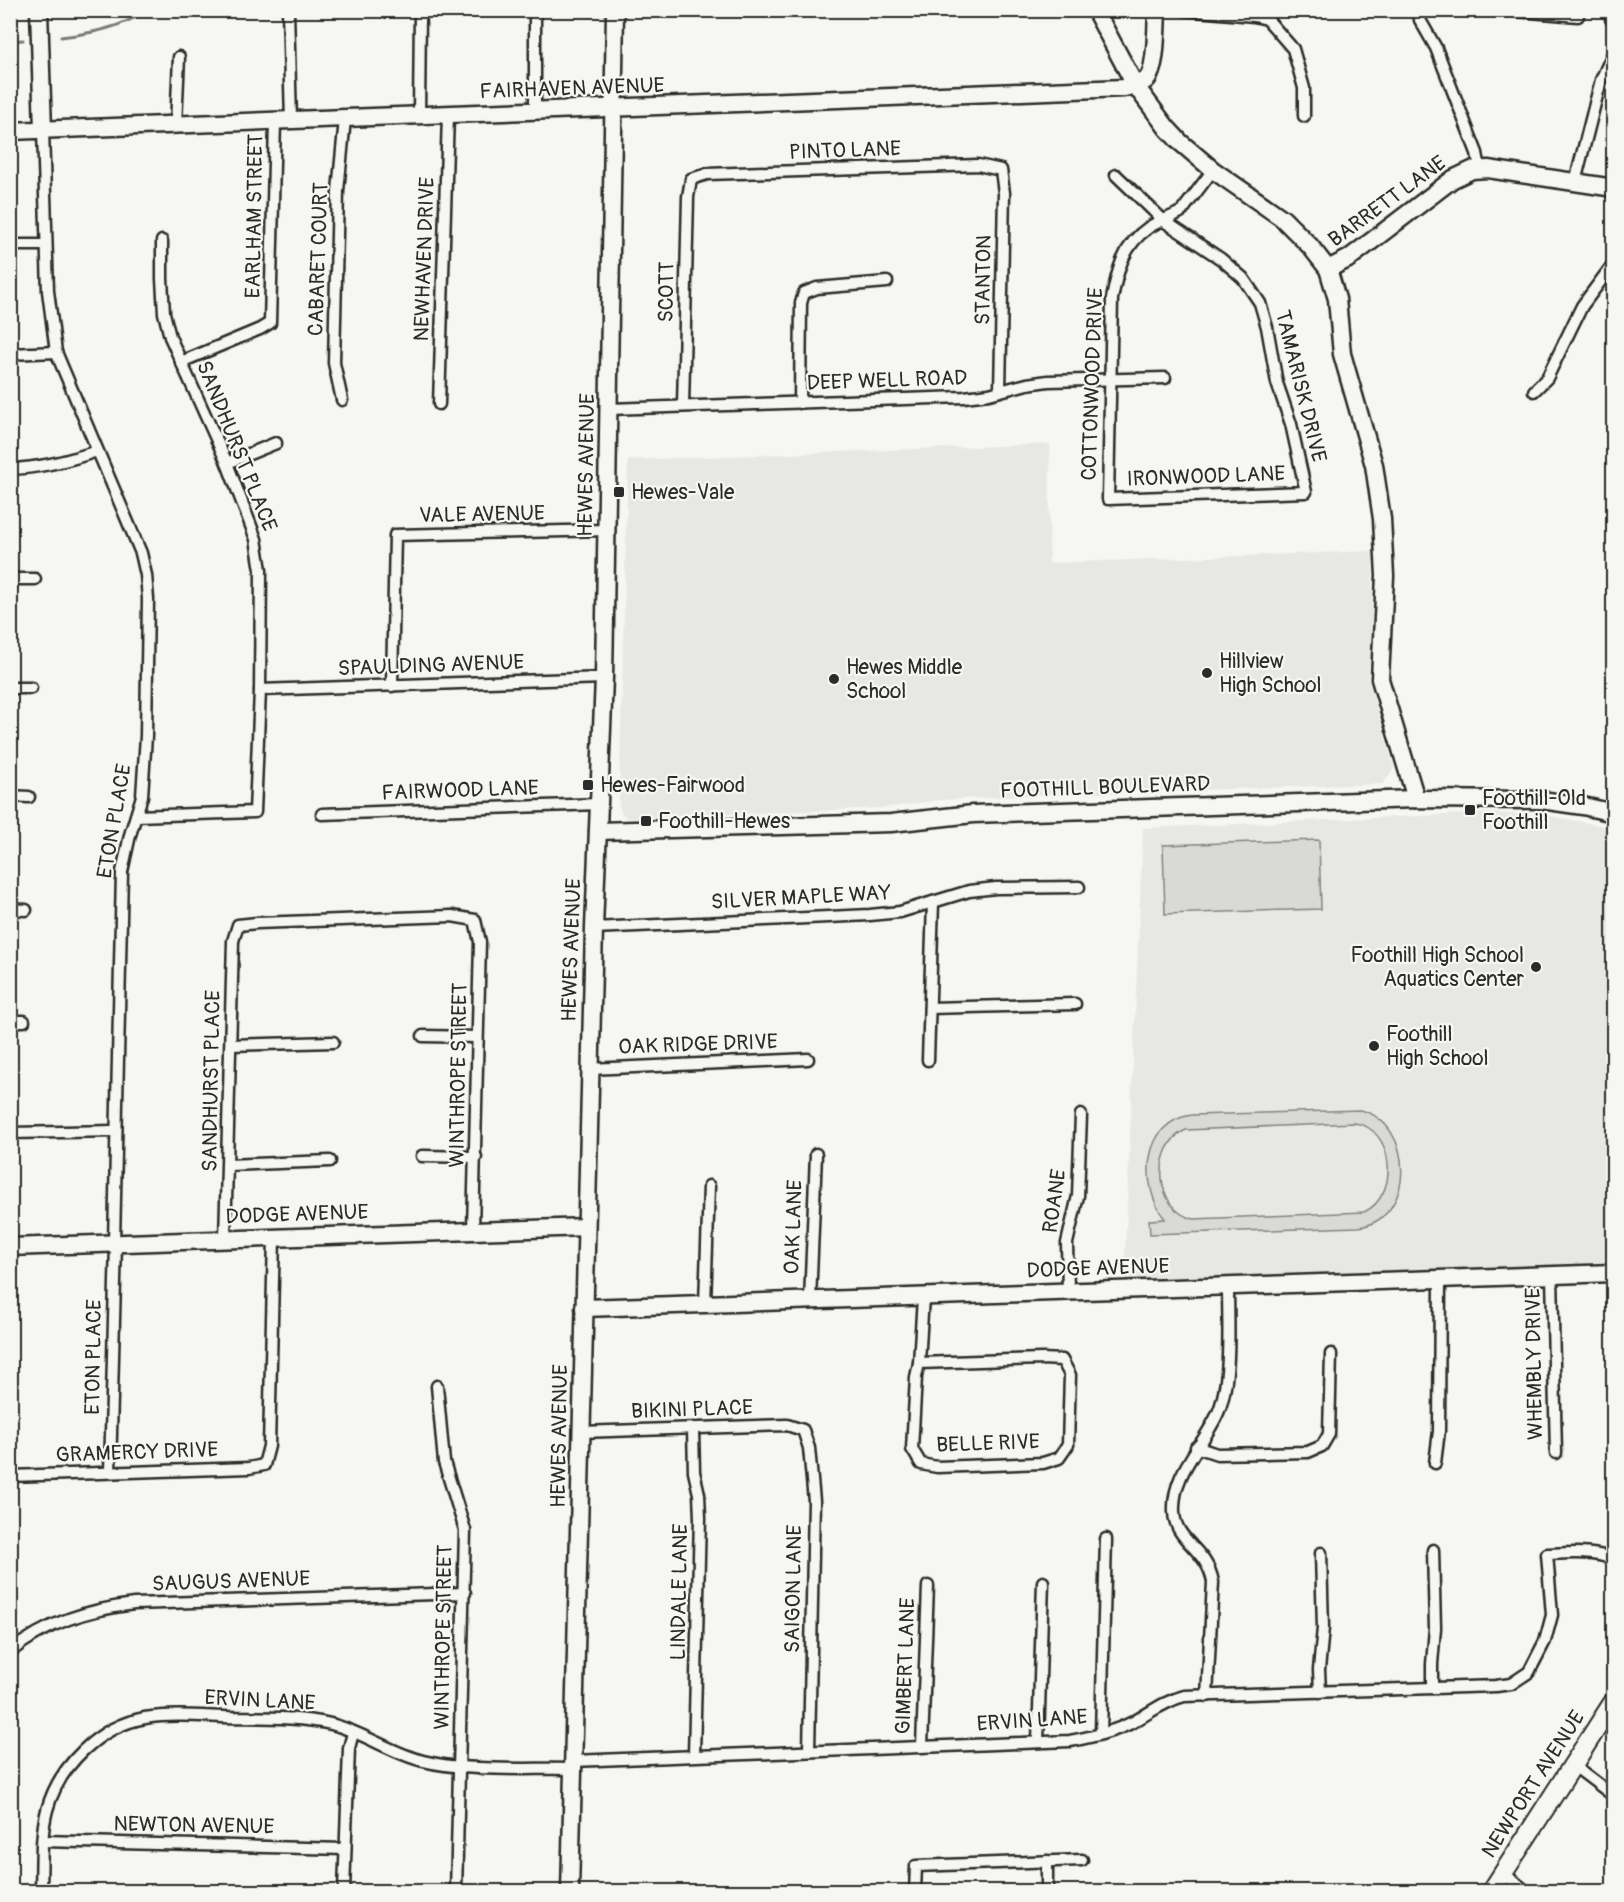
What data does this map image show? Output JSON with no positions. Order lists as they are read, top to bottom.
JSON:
{
  "streets": {
    "main road": ["NEWPORT AVENUE"],
    "street": [
      "FAIRHAVEN AVENUE",
      "PINTO LANE",
      "BARRETT LANE",
      "EARLHAM STREET",
      "CABARET COURT",
      "NEWHAVEN DRIVE",
      "STANTON",
      "SCOTT",
      "DEEP WELL ROAD",
      "COTTONWOOD DRIVE",
      "TAMARISK DRIVE",
      "SANDHURST PLACE",
      "HEWES AVENUE",
      "IRONWOOD LANE",
      "VALE AVENUE",
      "SPAULDING AVENUE",
      "FOOTHILL BOULEVARD",
      "FAIRWOOD LANE",
      "ETON PLACE",
      "SILVER MAPLE WAY",
      "OAK RIDGE DRIVE",
      "WINTHROPE STREET",
      "ROANE",
      "DODGE AVENUE",
      "OAK LANE",
      "WHEMBLY DRIVE",
      "BIKINI PLACE",
      "BELLE RIVE",
      "GRAMERCY DRIVE",
      "SAUGUS AVENUE",
      "SAIGON LANE",
      "LINDALE LANE",
      "GIMBERT LANE",
      "ERVIN LANE",
      "NEWTON AVENUE"
    ]
  },
  "crossings": [
    ["FAIRHAVEN AVENUE", "EARLHAM STREET"],
    ["FAIRHAVEN AVENUE", "CABARET COURT"],
    ["FAIRHAVEN AVENUE", "NEWHAVEN DRIVE"],
    ["FAIRHAVEN AVENUE", "HEWES AVENUE"],
    ["FAIRHAVEN AVENUE", "ETON PLACE"],
    ["PINTO LANE", "STANTON"],
    ["PINTO LANE", "SCOTT"],
    ["EARLHAM STREET", "SANDHURST PLACE"],
    ["STANTON", "DEEP WELL ROAD"],
    ["SCOTT", "DEEP WELL ROAD"],
    ["DEEP WELL ROAD", "COTTONWOOD DRIVE"],
    ["DEEP WELL ROAD", "HEWES AVENUE"],
    ["COTTONWOOD DRIVE", "TAMARISK DRIVE"],
    ["COTTONWOOD DRIVE", "IRONWOOD LANE"],
    ["TAMARISK DRIVE", "IRONWOOD LANE"],
    ["SANDHURST PLACE", "SPAULDING AVENUE"],
    ["SANDHURST PLACE", "ETON PLACE"],
    ["SANDHURST PLACE", "WINTHROPE STREET"],
    ["SANDHURST PLACE", "DODGE AVENUE"],
    ["HEWES AVENUE", "VALE AVENUE"],
    ["HEWES AVENUE", "SPAULDING AVENUE"],
    ["HEWES AVENUE", "FOOTHILL BOULEVARD"],
    ["HEWES AVENUE", "FAIRWOOD LANE"],
    ["HEWES AVENUE", "SILVER MAPLE WAY"],
    ["HEWES AVENUE", "OAK RIDGE DRIVE"],
    ["HEWES AVENUE", "DODGE AVENUE"],
    ["HEWES AVENUE", "BIKINI PLACE"],
    ["HEWES AVENUE", "ERVIN LANE"],
    ["VALE AVENUE", "SPAULDING AVENUE"],
    ["ETON PLACE", "DODGE AVENUE"],
    ["ETON PLACE", "GRAMERCY DRIVE"],
    ["WINTHROPE STREET", "DODGE AVENUE"],
    ["WINTHROPE STREET", "SAUGUS AVENUE"],
    ["WINTHROPE STREET", "ERVIN LANE"],
    ["ROANE", "DODGE AVENUE"],
    ["DODGE AVENUE", "OAK LANE"],
    ["DODGE AVENUE", "WHEMBLY DRIVE"],
    ["DODGE AVENUE", "BELLE RIVE"],
    ["DODGE AVENUE", "GRAMERCY DRIVE"],
    ["BIKINI PLACE", "SAIGON LANE"],
    ["BIKINI PLACE", "LINDALE LANE"],
    ["SAIGON LANE", "ERVIN LANE"],
    ["LINDALE LANE", "ERVIN LANE"],
    ["GIMBERT LANE", "ERVIN LANE"],
    ["ERVIN LANE", "NEWTON AVENUE"]
  ],
  "places": {
    "transit": [
      "Hewes-Vale",
      "Hewes-Fairwood",
      "Foothill-Old Foothill",
      "Foothill-Hewes"
    ],
    "other": [
      "Hillview High School",
      "Hewes Middle School",
      "Foothill High School Aquatics Center",
      "Foothill High School"
    ]
  }
}
